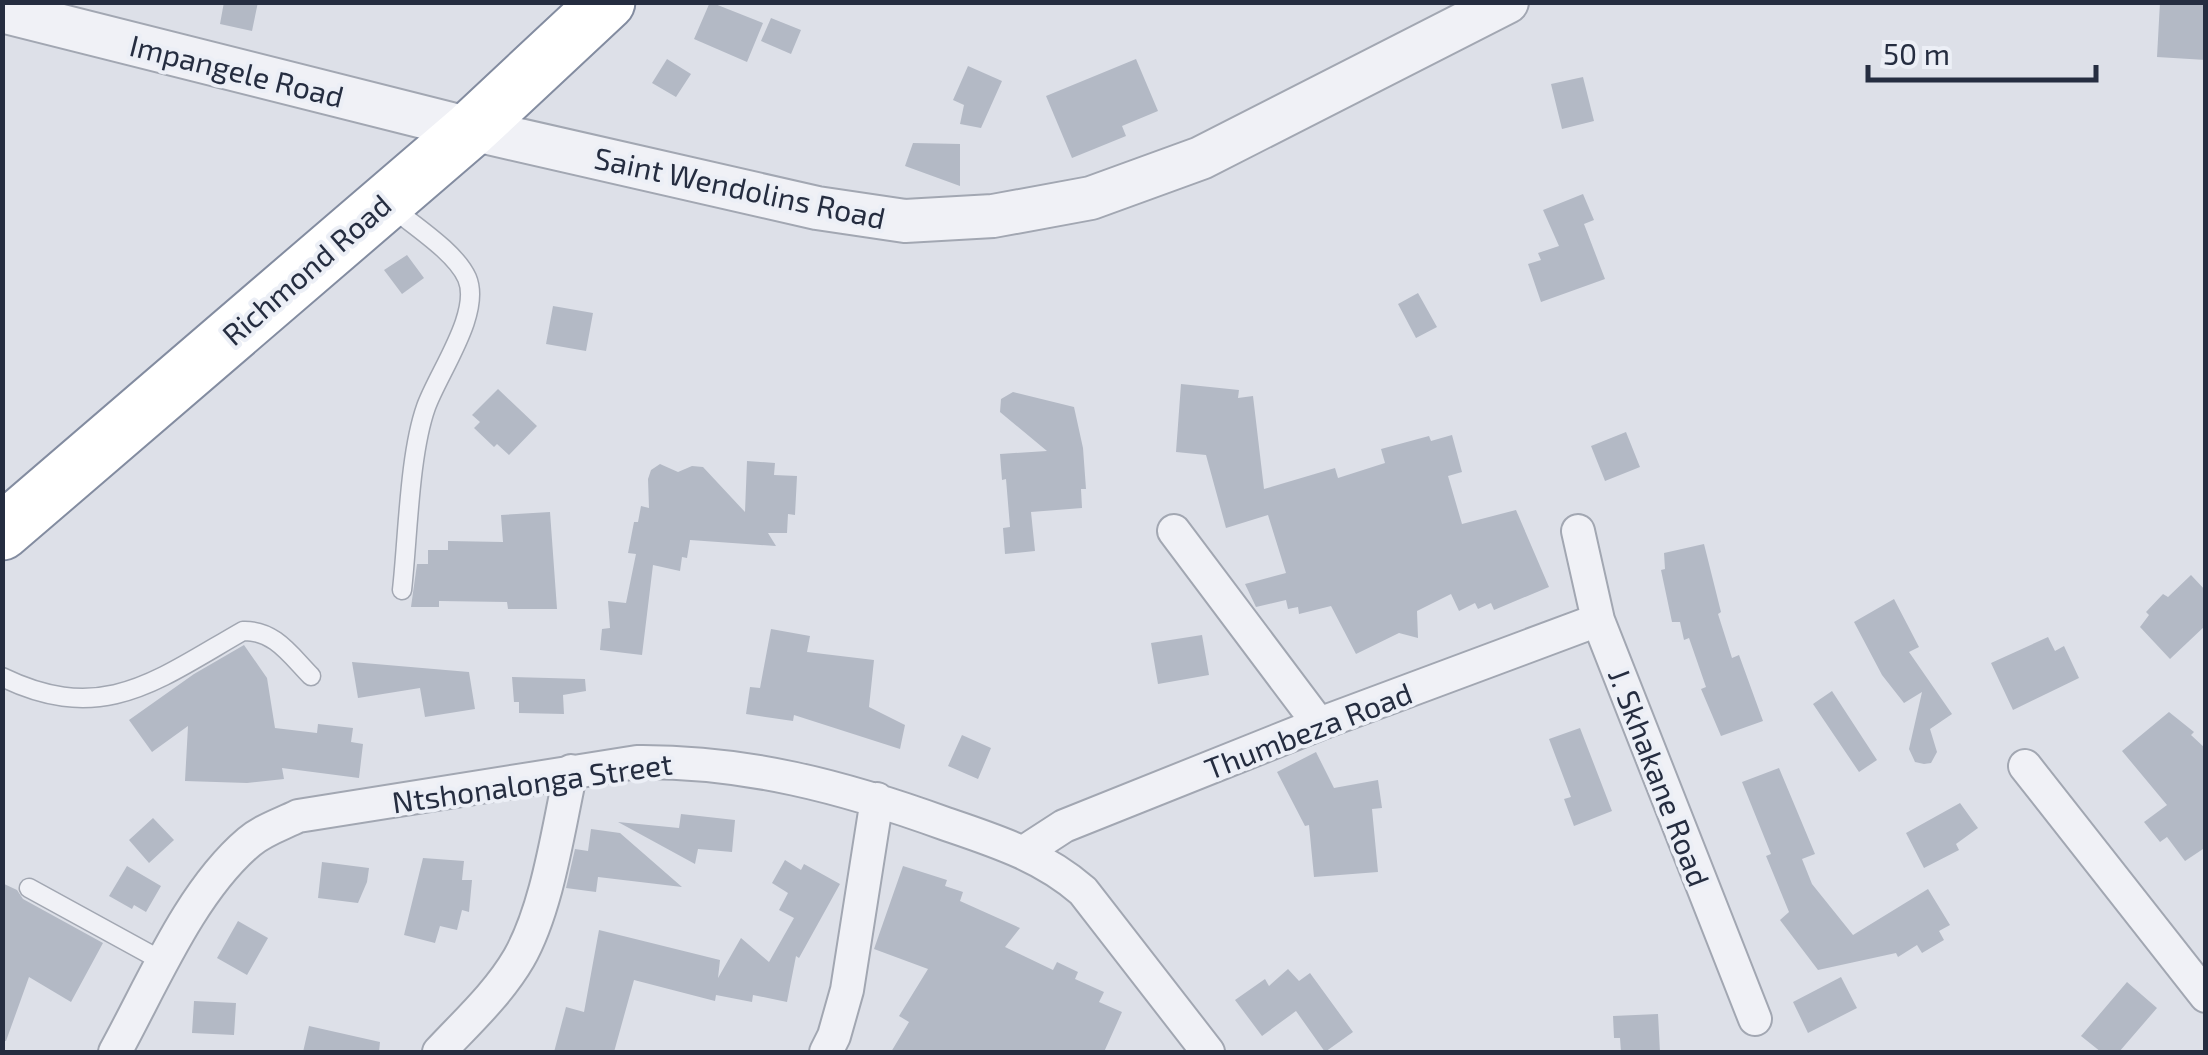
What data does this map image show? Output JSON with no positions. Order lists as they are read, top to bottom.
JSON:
{
  "streets": {
    "highway": ["Richmond Road"],
    "street": [
      "Impangele Road",
      "Saint Wendolins Road",
      "Thumbeza Road",
      "J. Skhakane Road",
      "Ntshonalonga Street"
    ]
  },
  "crossings": [
    ["Impangele Road", "Saint Wendolins Road"],
    ["Impangele Road", "Richmond Road"],
    ["Saint Wendolins Road", "Richmond Road"],
    ["Thumbeza Road", "J. Skhakane Road"],
    ["Thumbeza Road", "Ntshonalonga Street"]
  ],
  "scale_bar": "50 m"
}
